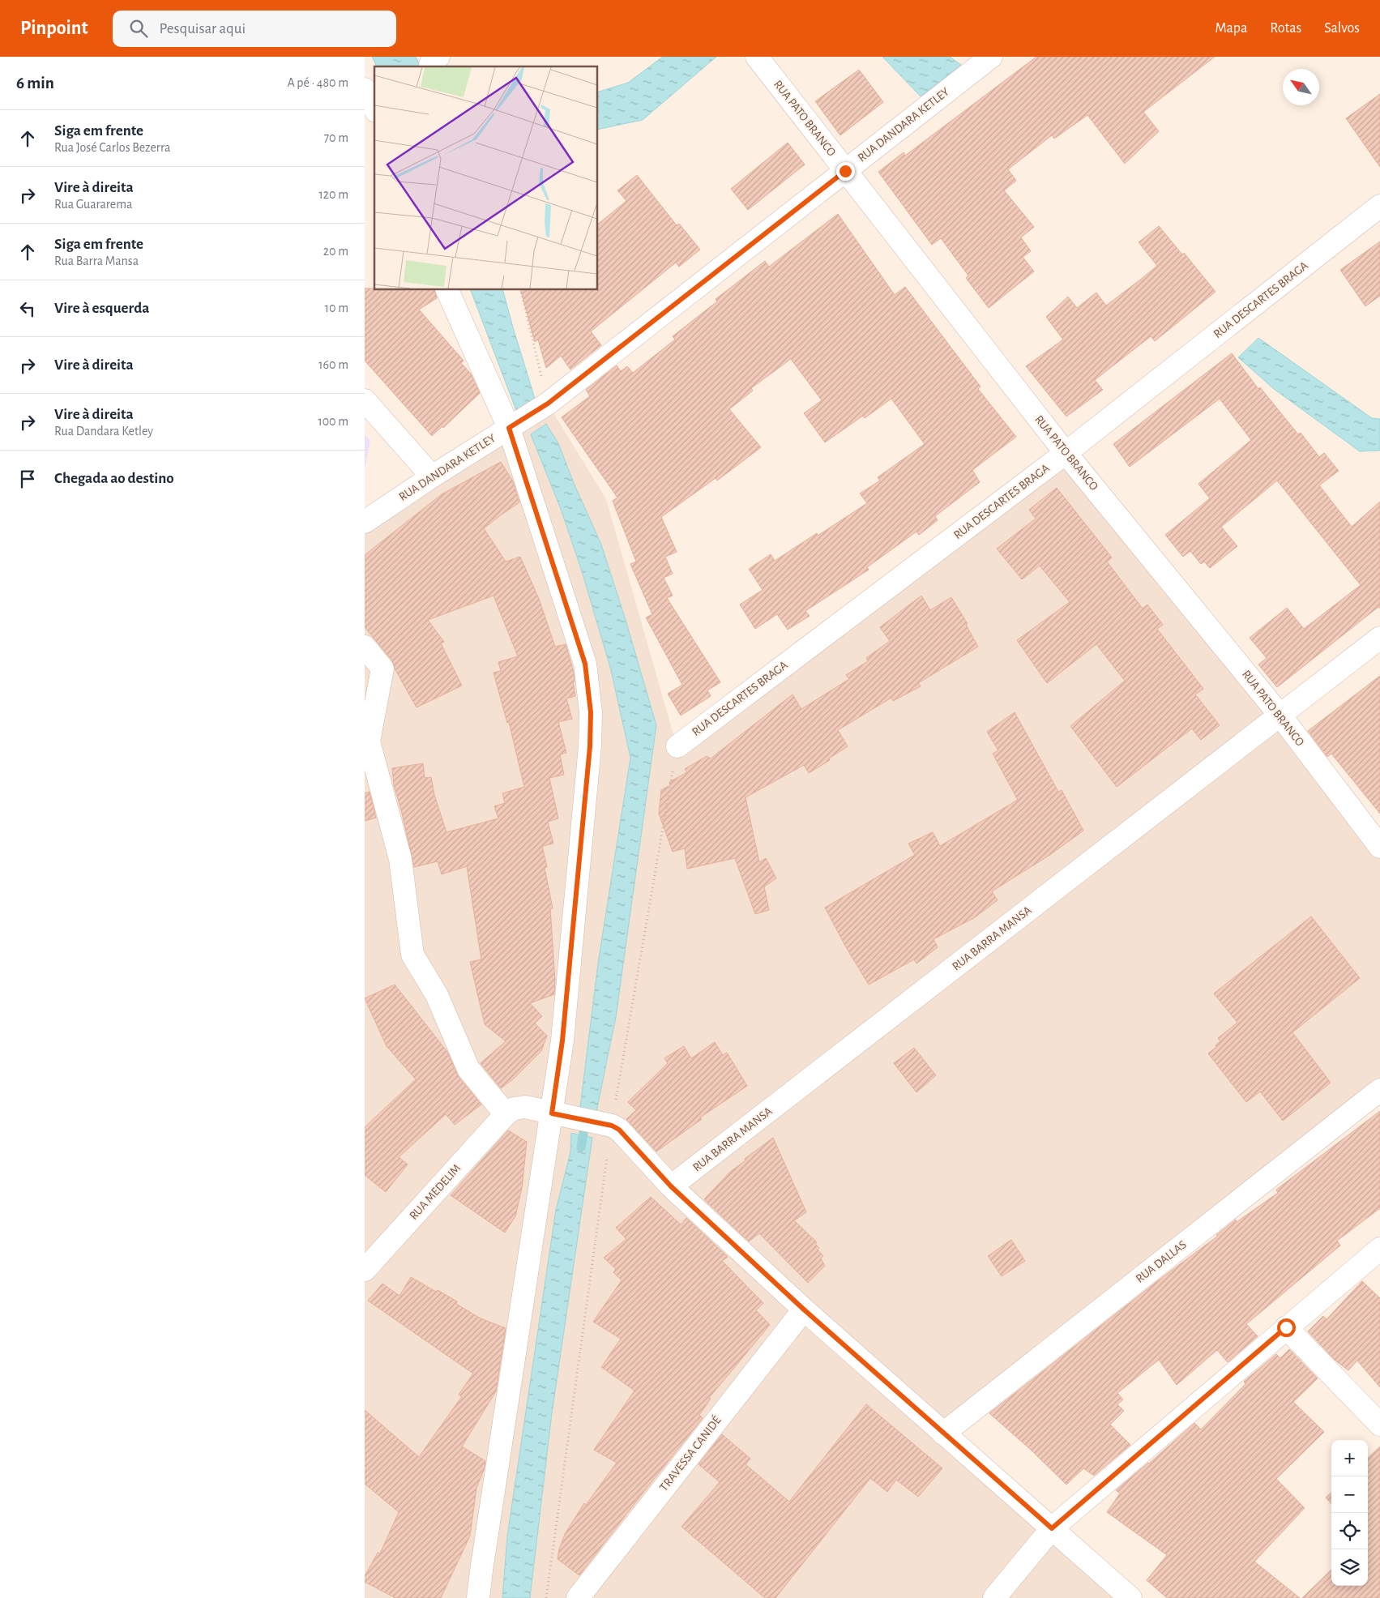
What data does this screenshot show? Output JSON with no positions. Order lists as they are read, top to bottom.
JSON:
{
  "streets": {
    "street": [
      "RUA PATO BRANCO",
      "RUA DANDARA KETLEY",
      "RUA DESCARTES BRAGA",
      "RUA BARRA MANSA",
      "RUA MEDELIM",
      "RUA DALLAS",
      "TRAVESSA CANIDÉ"
    ]
  },
  "crossings": [
    ["RUA PATO BRANCO", "RUA DANDARA KETLEY"],
    ["RUA PATO BRANCO", "RUA DESCARTES BRAGA"],
    ["RUA PATO BRANCO", "RUA BARRA MANSA"]
  ],
  "north": "top left",
  "page": {
    "header": "Pinpoint",
    "search": "Pesquisar aqui",
    "nav": ["Mapa", "Rotas", "Salvos"],
    "heading": ["6 min", "A pé · 480 m"],
    "list": [
      ["Siga em frente", "Rua José Carlos Bezerra", "70 m"],
      ["Vire à direita", "Rua Guararema", "120 m"],
      ["Siga em frente", "Rua Barra Mansa", "20 m"],
      ["Vire à esquerda", "10 m"],
      ["Vire à direita", "160 m"],
      ["Vire à direita", "Rua Dandara Ketley", "100 m"],
      "Chegada ao destino"
    ],
    "map_buttons": ["+", "−"]
  }
}
